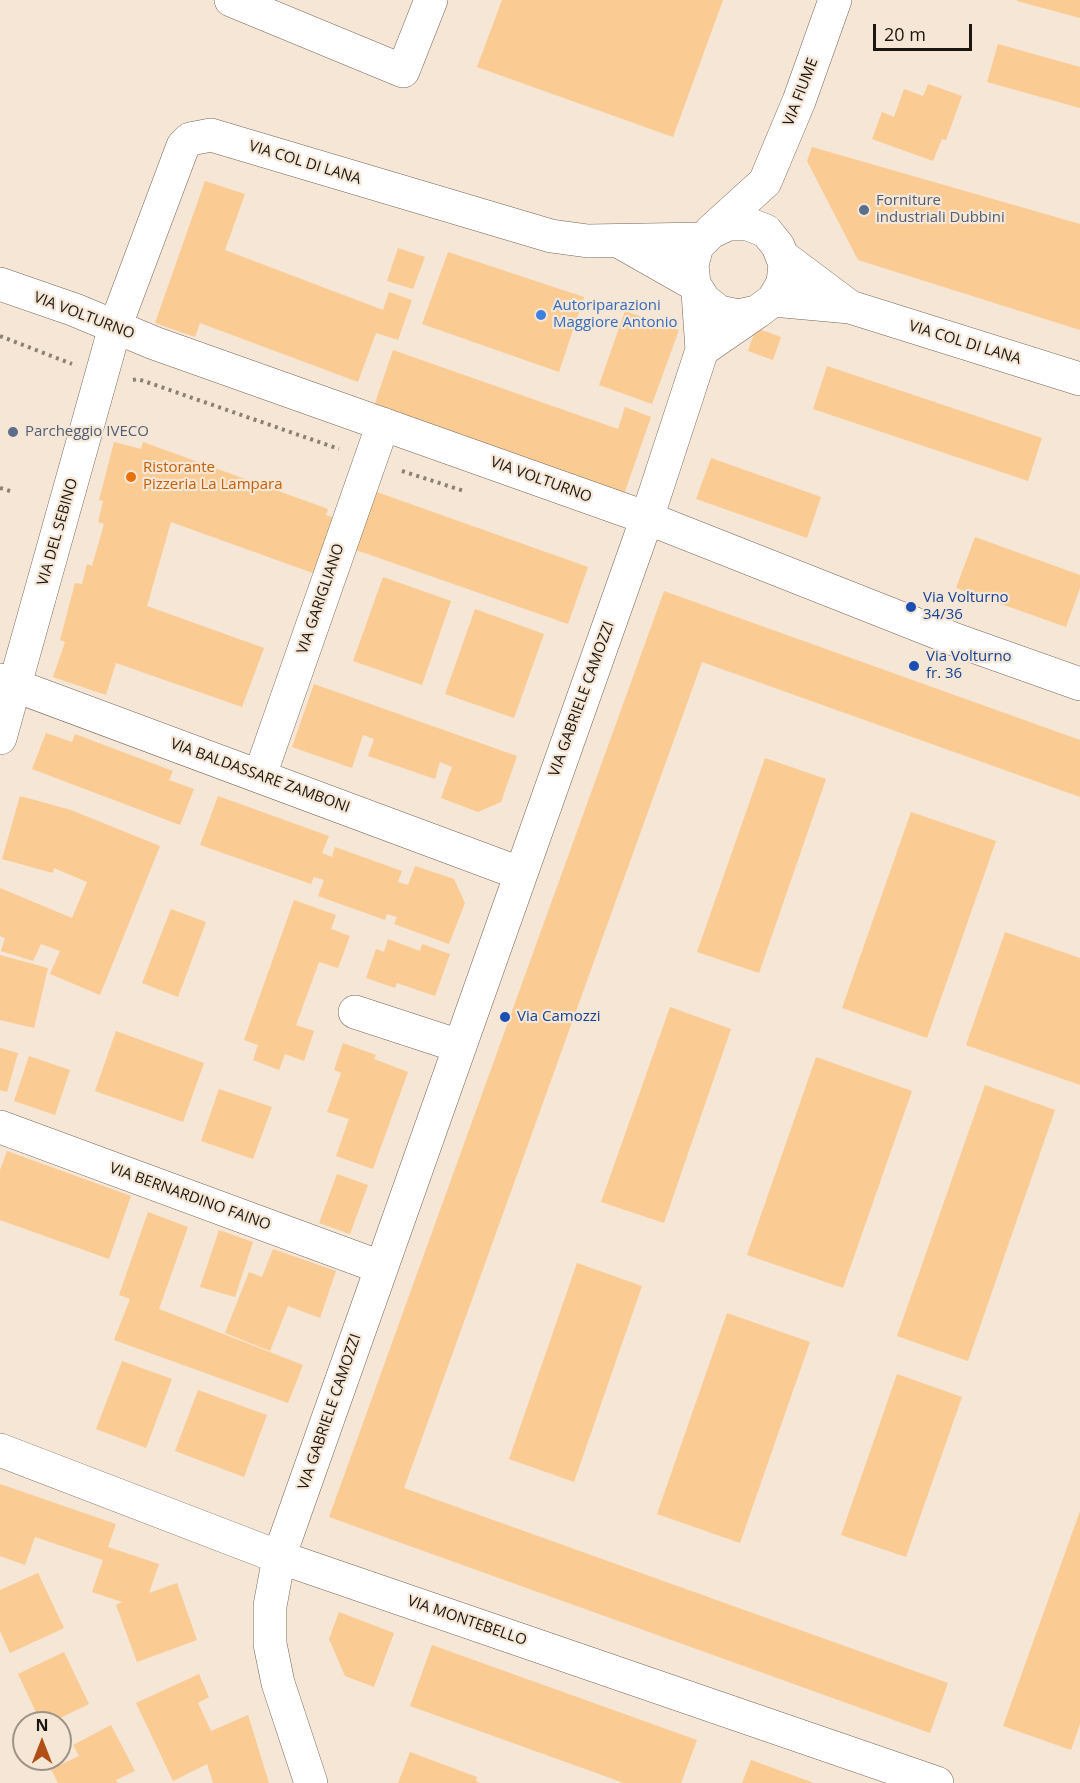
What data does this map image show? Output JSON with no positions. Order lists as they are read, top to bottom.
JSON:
{
  "streets": {
    "street": [
      "VIA FIUME",
      "VIA COL DI LANA",
      "VIA VOLTURNO",
      "VIA DEL SEBINO",
      "VIA GARIGLIANO",
      "VIA GABRIELE CAMOZZI",
      "VIA BALDASSARE ZAMBONI",
      "VIA BERNARDINO FAINO",
      "VIA MONTEBELLO"
    ]
  },
  "crossings": [
    ["VIA FIUME", "VIA COL DI LANA"],
    ["VIA FIUME", "VIA GABRIELE CAMOZZI"],
    ["VIA COL DI LANA", "VIA VOLTURNO"],
    ["VIA COL DI LANA", "VIA DEL SEBINO"],
    ["VIA COL DI LANA", "VIA GABRIELE CAMOZZI"],
    ["VIA VOLTURNO", "VIA DEL SEBINO"],
    ["VIA VOLTURNO", "VIA GARIGLIANO"],
    ["VIA VOLTURNO", "VIA GABRIELE CAMOZZI"],
    ["VIA DEL SEBINO", "VIA BALDASSARE ZAMBONI"],
    ["VIA GARIGLIANO", "VIA BALDASSARE ZAMBONI"],
    ["VIA GABRIELE CAMOZZI", "VIA BALDASSARE ZAMBONI"],
    ["VIA GABRIELE CAMOZZI", "VIA BERNARDINO FAINO"],
    ["VIA GABRIELE CAMOZZI", "VIA MONTEBELLO"]
  ],
  "places": [
    "Forniture industriali Dubbini",
    "Autoriparazioni Maggiore Antonio",
    "Parcheggio IVECO",
    "Ristorante Pizzeria La Lampara",
    "Via Volturno 34/36",
    "Via Volturno fr. 36",
    "Via Camozzi"
  ],
  "scale_bar": "20 m",
  "north": "top"
}
